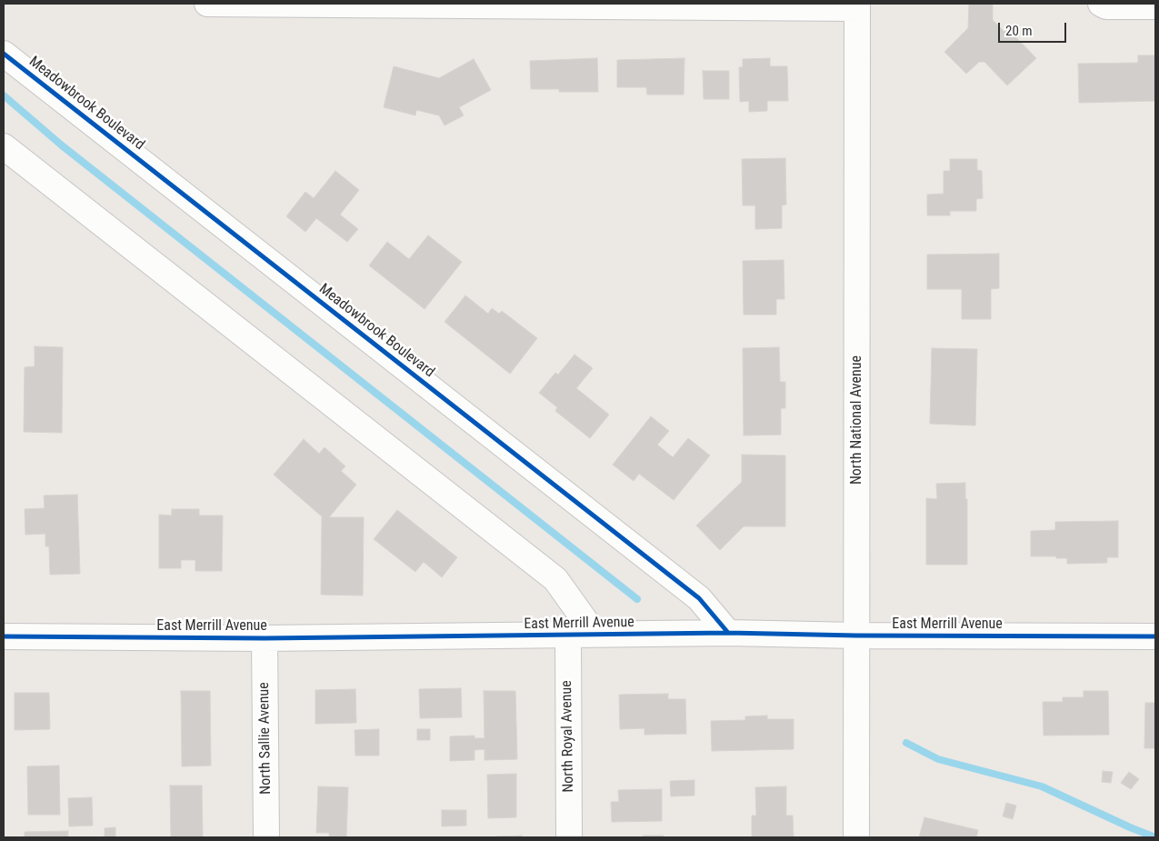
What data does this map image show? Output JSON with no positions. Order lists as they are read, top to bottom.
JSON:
{
  "streets": {
    "street": [
      "Meadowbrook Boulevard",
      "North National Avenue",
      "East Merrill Avenue",
      "North Royal Avenue",
      "North Sallie Avenue"
    ]
  },
  "crossings": [
    ["Meadowbrook Boulevard", "East Merrill Avenue"],
    ["North National Avenue", "East Merrill Avenue"],
    ["East Merrill Avenue", "North Royal Avenue"],
    ["East Merrill Avenue", "North Sallie Avenue"]
  ],
  "scale_bar": "20 m"
}
